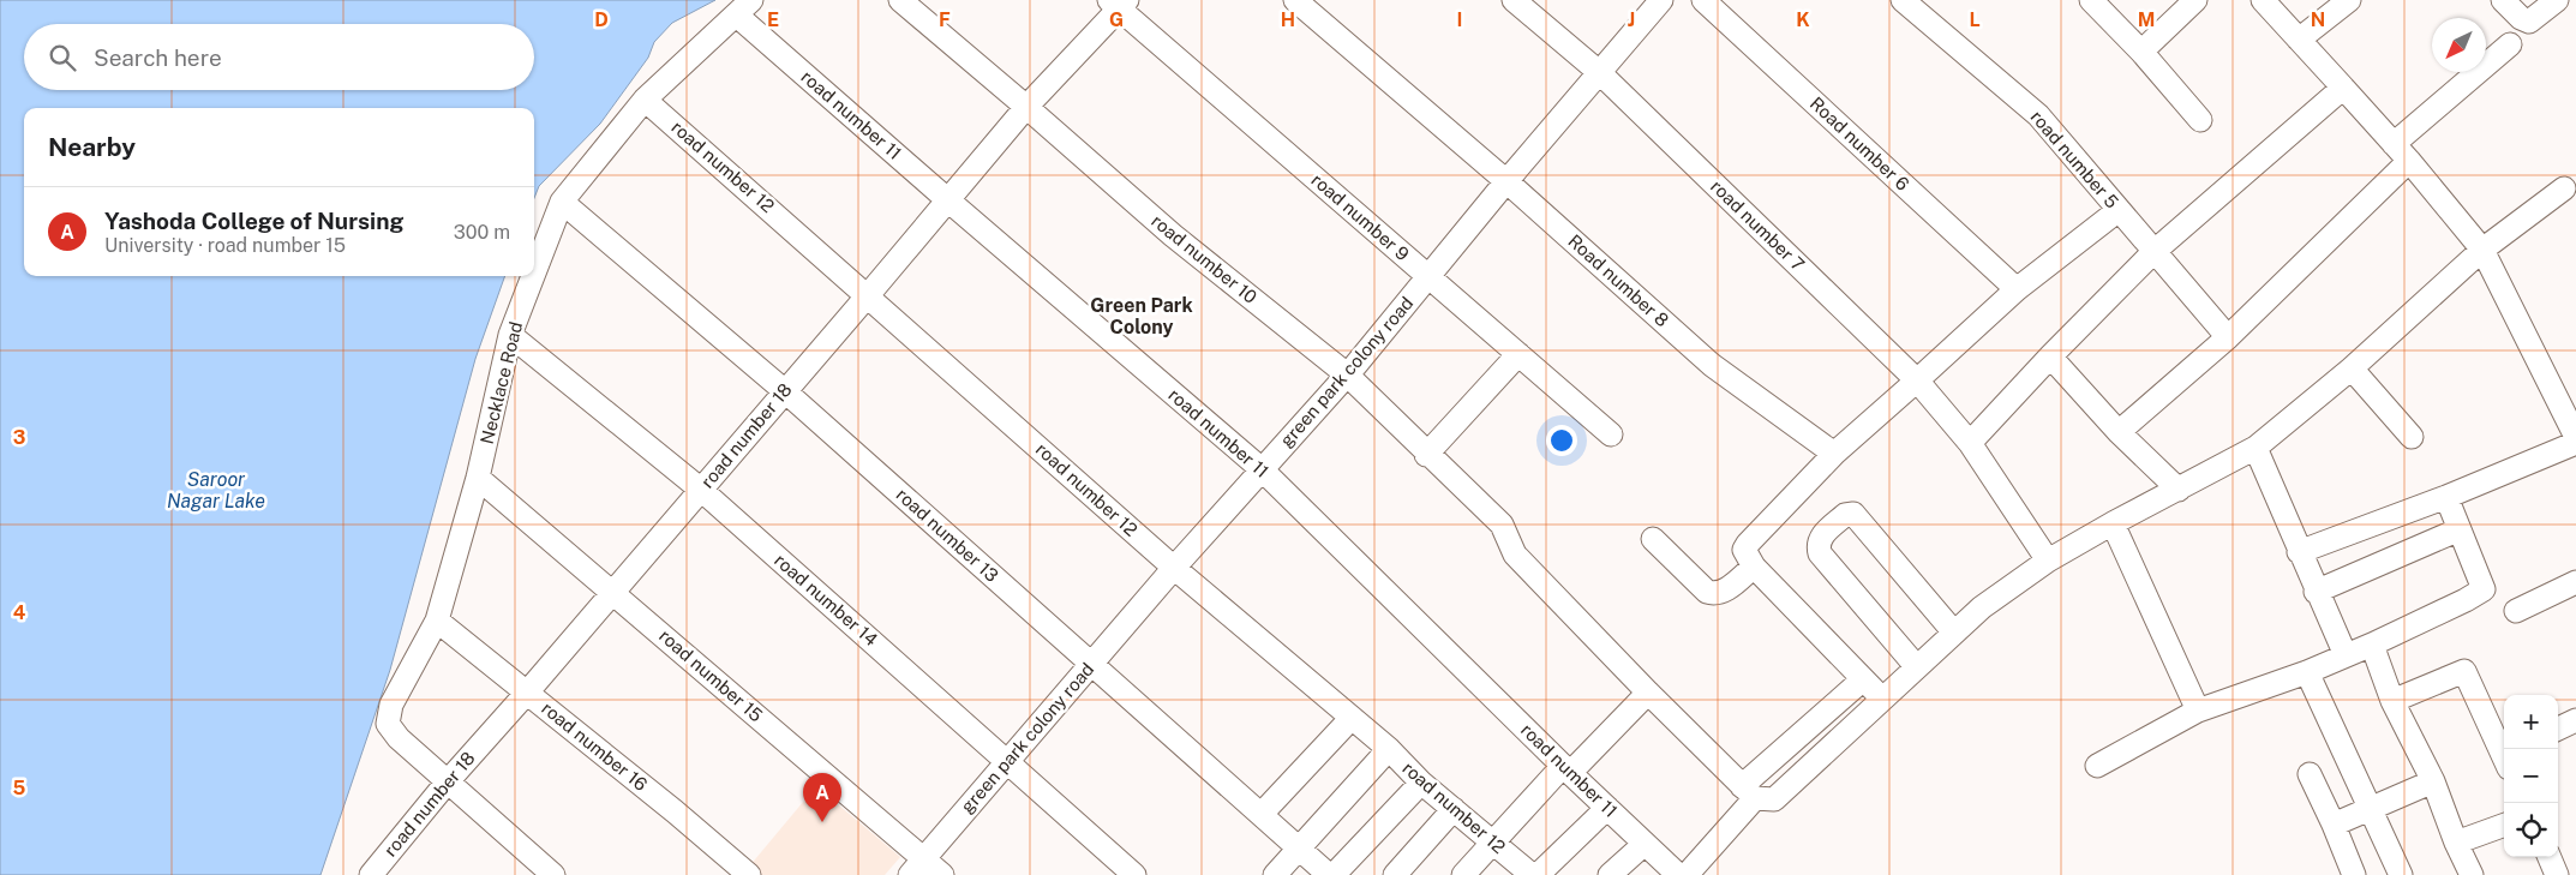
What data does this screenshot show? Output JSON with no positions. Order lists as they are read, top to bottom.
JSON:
{
  "streets": {
    "street": [
      "road number 11",
      "Road number 6",
      "road number 5",
      "road number 12",
      "road number 9",
      "road number 7",
      "road number 10",
      "Road number 8",
      "green park colony road",
      "Necklace Road",
      "road number 18",
      "road number 13",
      "road number 14",
      "road number 15",
      "road number 16"
    ]
  },
  "crossings": [
    ["road number 11", "green park colony road"],
    ["road number 11", "Necklace Road"],
    ["road number 11", "road number 18"],
    ["road number 12", "green park colony road"],
    ["road number 12", "Necklace Road"],
    ["road number 12", "road number 18"],
    ["road number 9", "green park colony road"],
    ["road number 9", "road number 18"],
    ["road number 7", "green park colony road"],
    ["road number 10", "green park colony road"],
    ["road number 10", "road number 18"],
    ["Road number 8", "green park colony road"],
    ["green park colony road", "road number 13"],
    ["green park colony road", "road number 14"],
    ["green park colony road", "road number 15"],
    ["Necklace Road", "road number 18"],
    ["Necklace Road", "road number 13"],
    ["Necklace Road", "road number 14"],
    ["Necklace Road", "road number 15"],
    ["Necklace Road", "road number 16"],
    ["road number 18", "road number 13"],
    ["road number 18", "road number 14"],
    ["road number 18", "road number 15"],
    ["road number 18", "road number 16"]
  ],
  "districts": ["Green Park Colony"],
  "water": ["Saroor Nagar Lake"],
  "north": "bottom left",
  "page": {
    "search": "Search here",
    "heading": "Nearby",
    "list": [
      {
        "mark": "A",
        "name": "Yashoda College of Nursing",
        "note": "University · road number 15",
        "value": "300 m"
      }
    ],
    "map_buttons": ["+", "−"],
    "pins": "A"
  },
  "grid": {
    "columns": [
      "D",
      "E",
      "F",
      "G",
      "H",
      "I",
      "J",
      "K",
      "L",
      "M",
      "N"
    ],
    "rows": ["3", "4", "5"]
  }
}
